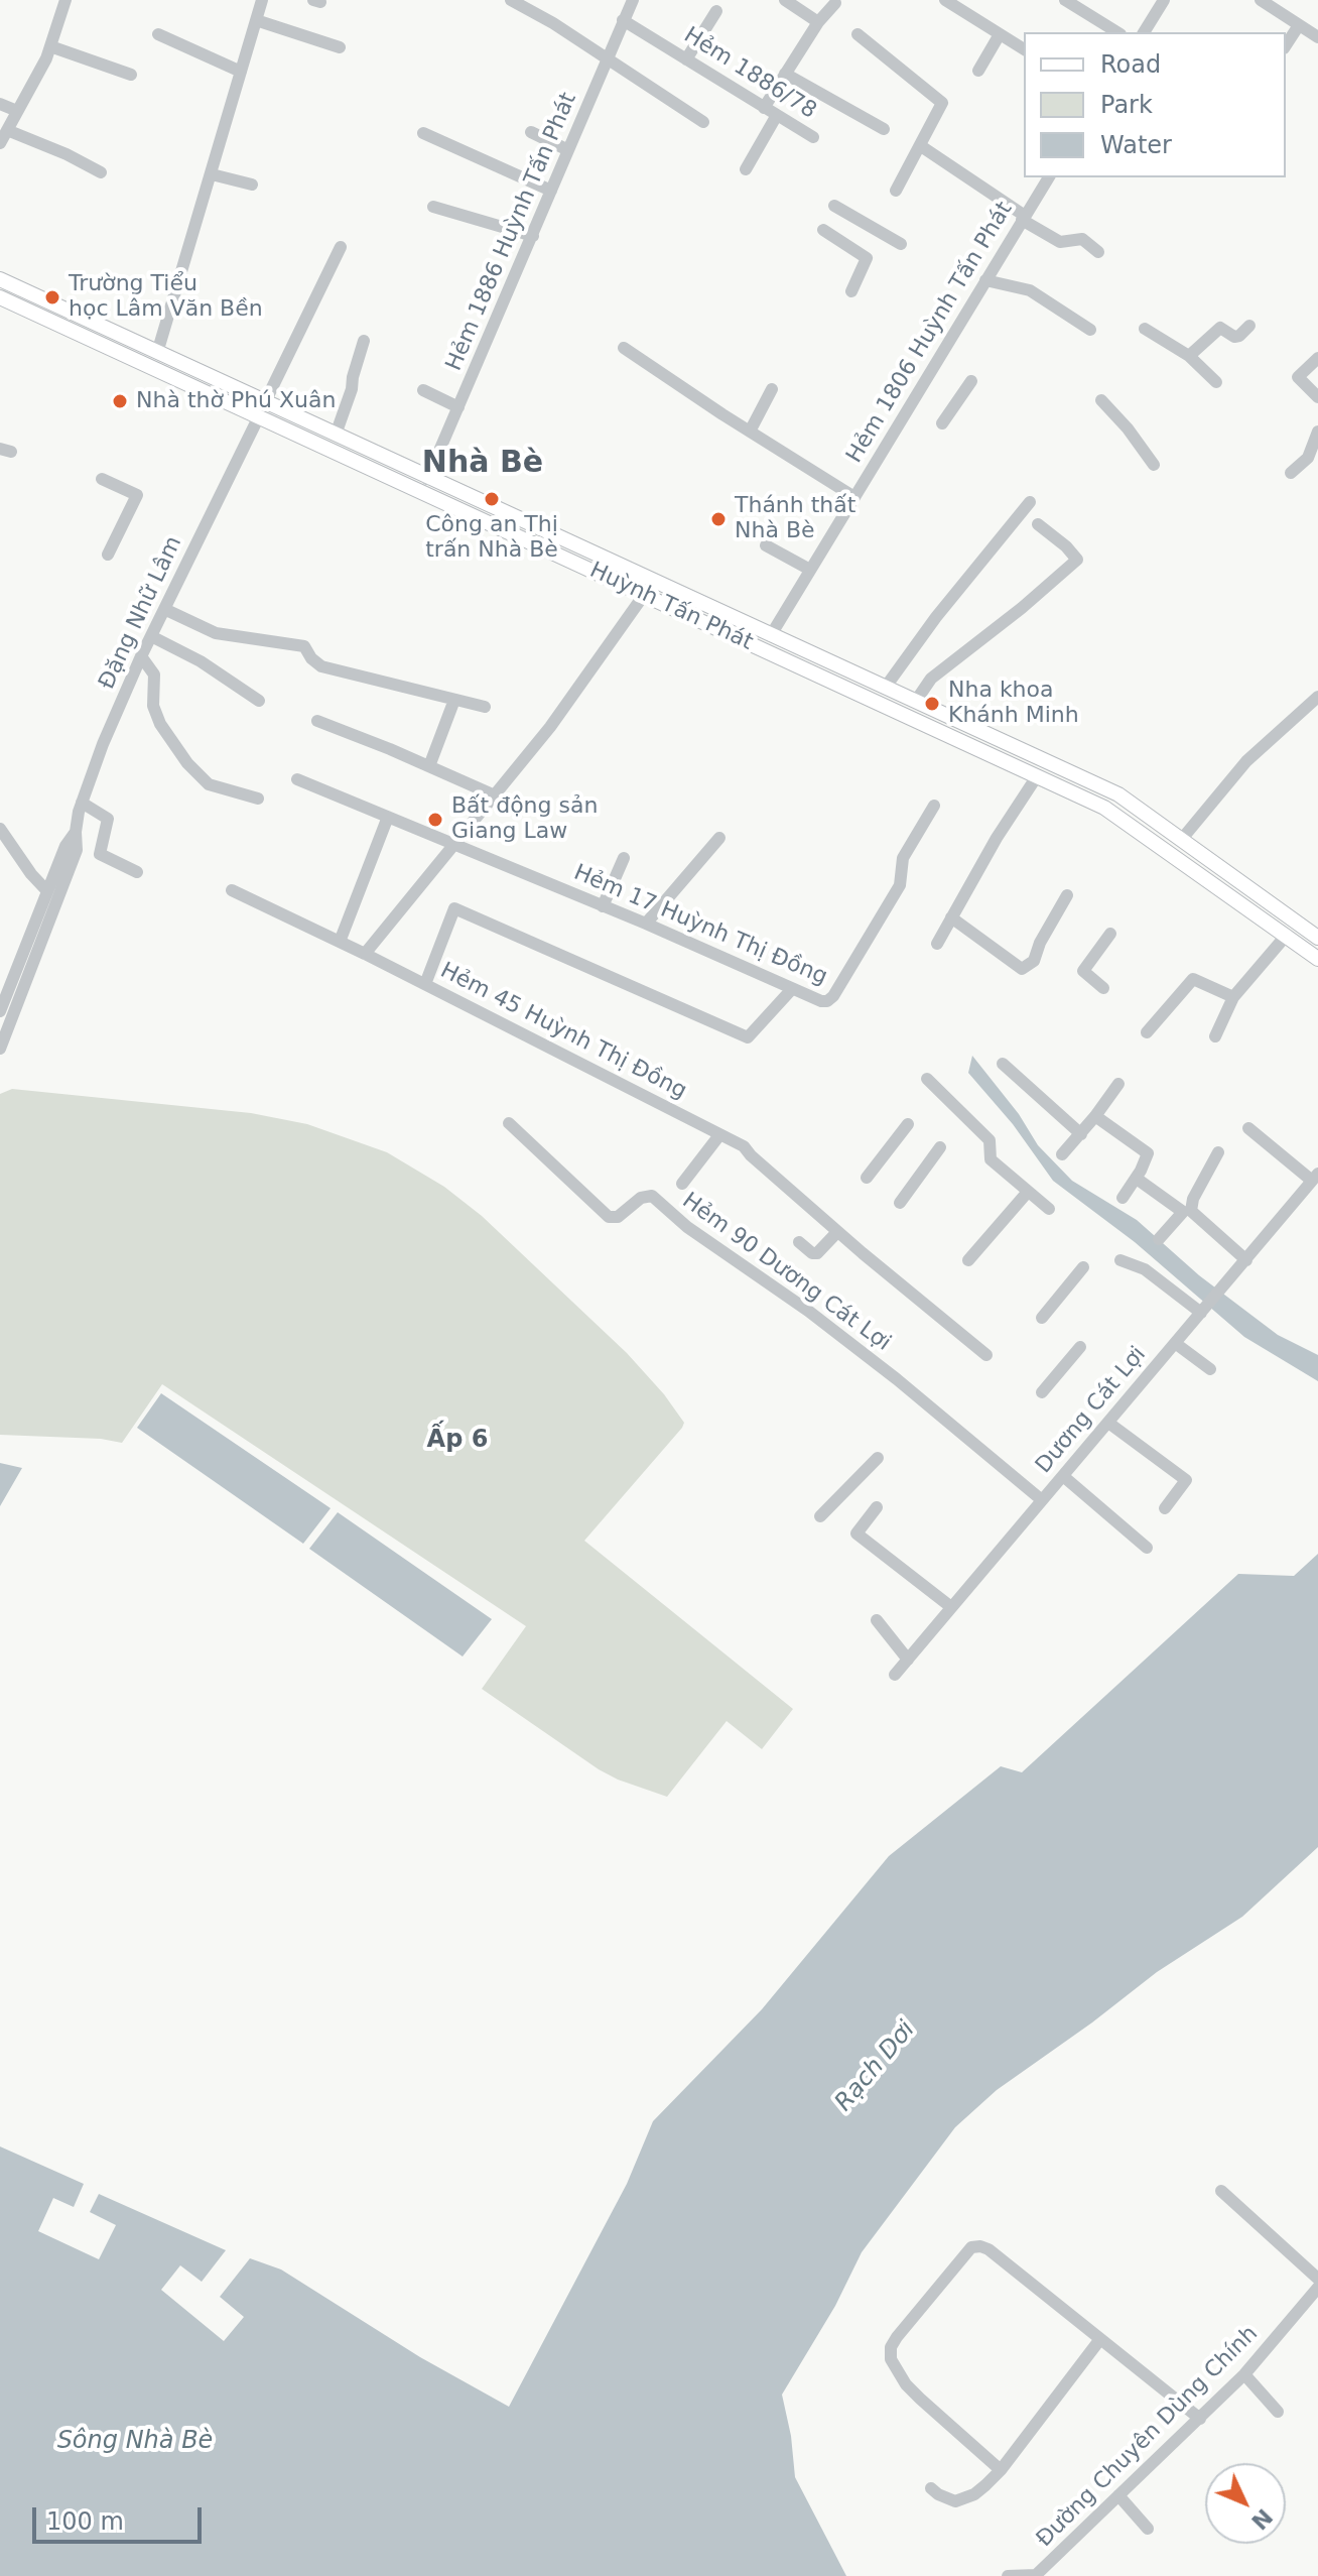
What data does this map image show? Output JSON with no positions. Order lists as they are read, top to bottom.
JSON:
{
  "streets": {
    "main road": ["Huỳnh Tấn Phát"],
    "street": [
      "Hẻm 1886/78",
      "Hẻm 1886 Huỳnh Tấn Phát",
      "Hẻm 1806 Huỳnh Tấn Phát",
      "Đặng Nhữ Lâm",
      "Hẻm 17 Huỳnh Thị Đồng",
      "Hẻm 45 Huỳnh Thị Đồng",
      "Hẻm 90 Dương Cát Lợi",
      "Dương Cát Lợi",
      "Đường Chuyên Dùng Chính"
    ]
  },
  "crossings": [
    ["Hẻm 1886/78", "Hẻm 1886 Huỳnh Tấn Phát"],
    ["Hẻm 1886 Huỳnh Tấn Phát", "Huỳnh Tấn Phát"],
    ["Hẻm 1806 Huỳnh Tấn Phát", "Huỳnh Tấn Phát"],
    ["Huỳnh Tấn Phát", "Đặng Nhữ Lâm"],
    ["Hẻm 90 Dương Cát Lợi", "Dương Cát Lợi"]
  ],
  "districts": ["Nhà Bè", "Ấp 6"],
  "water": ["Rạch Dơi", "Sông Nhà Bè"],
  "places": [
    "Trường Tiểu học Lâm Văn Bền",
    "Nhà thờ Phú Xuân",
    "Công an Thị trấn Nhà Bè",
    "Thánh thất Nhà Bè",
    "Nha khoa Khánh Minh",
    "Bất động sản Giang Law"
  ],
  "legend": ["Road", "Park", "Water"],
  "scale_bar": "100 m",
  "north": "bottom right"
}
